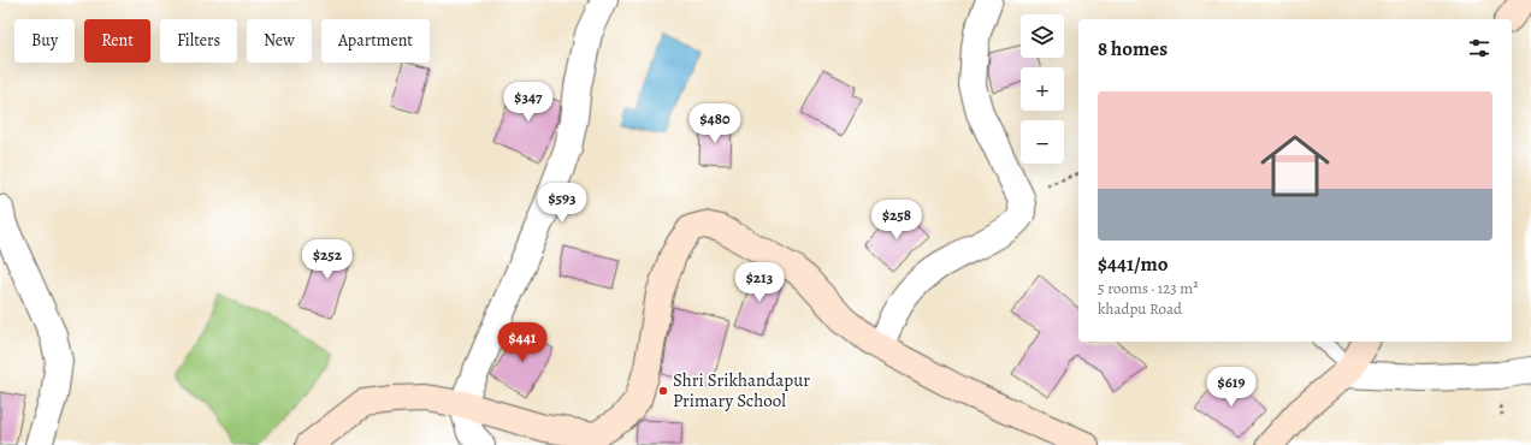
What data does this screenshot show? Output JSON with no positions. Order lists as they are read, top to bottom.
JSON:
{
  "places": ["Shri Srikhandapur Primary School"],
  "page": {
    "map_buttons": ["+", "−"],
    "chip": [
      "Buy",
      "Rent",
      "Filters",
      "New",
      "Apartment"
    ],
    "heading": "8 homes",
    "list": [
      {
        "name": "$441/mo",
        "note": "5 rooms · 123 m² · khadpu Road"
      }
    ],
    "price": [
      "$347",
      "$480",
      "$593",
      "$258",
      "$252",
      "$213",
      "$441",
      "$619"
    ]
  }
}
